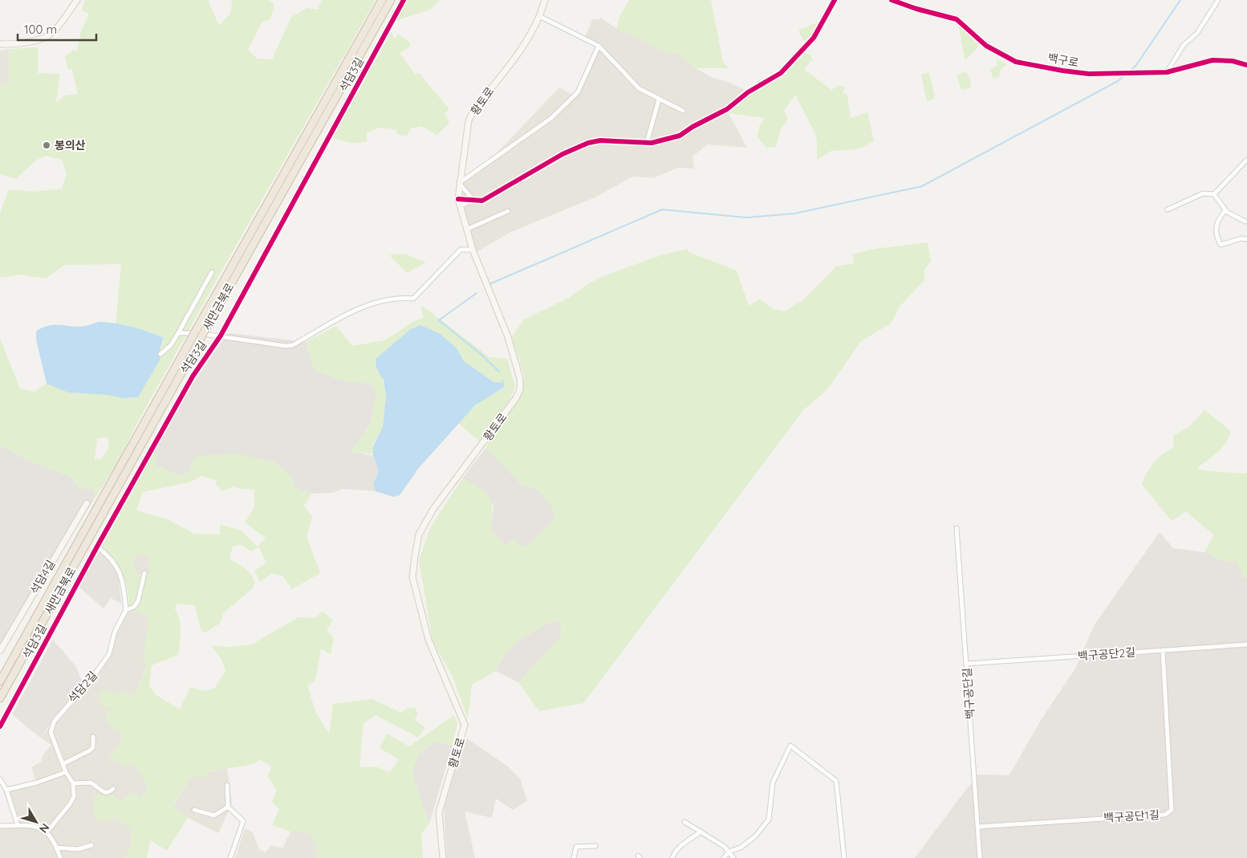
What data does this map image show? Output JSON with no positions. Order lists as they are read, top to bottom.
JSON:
{
  "streets": {
    "highway": ["새만금북로"],
    "main road": ["백구로", "황토로", "석담4길"],
    "street": [
      "석담3길",
      "백구공단2길",
      "석담2길",
      "백구공단길",
      "백구공단1길"
    ]
  },
  "crossings": [
    ["백구공단2길", "백구공단길"],
    ["백구공단2길", "백구공단1길"],
    ["백구공단길", "백구공단1길"]
  ],
  "places": ["봉의산"],
  "scale_bar": "100 m",
  "north": "bottom right"
}
